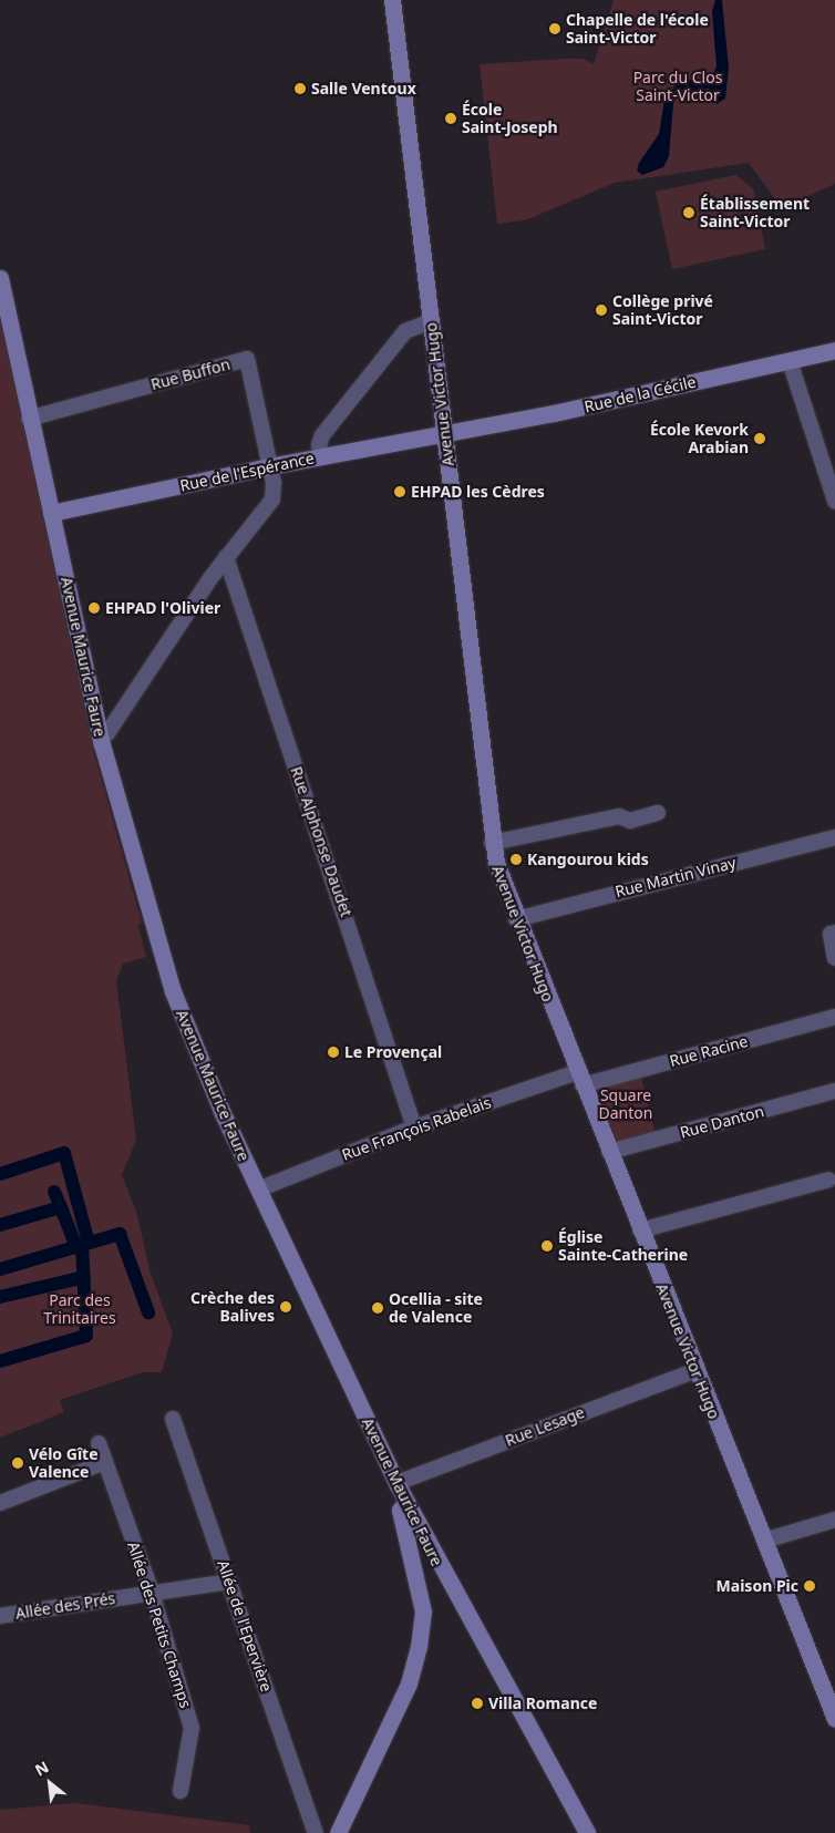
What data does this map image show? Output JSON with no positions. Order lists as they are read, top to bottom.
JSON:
{
  "streets": {
    "street": [
      "Rue Buffon",
      "Avenue Victor Hugo",
      "Rue de la Cécile",
      "Rue de l'Espérance",
      "Avenue Maurice Faure",
      "Rue Alphonse Daudet",
      "Rue Martin Vinay",
      "Rue Racine",
      "Rue Danton",
      "Rue François Rabelais",
      "Rue Lesage",
      "Allée des Prés",
      "Allée des Petits Champs",
      "Allée de l'Epervière"
    ]
  },
  "crossings": [
    ["Rue Buffon", "Rue de l'Espérance"],
    ["Rue Buffon", "Avenue Maurice Faure"],
    ["Avenue Victor Hugo", "Rue de la Cécile"],
    ["Avenue Victor Hugo", "Rue de l'Espérance"],
    ["Avenue Victor Hugo", "Rue Martin Vinay"],
    ["Avenue Victor Hugo", "Rue Racine"],
    ["Avenue Victor Hugo", "Rue Danton"],
    ["Avenue Victor Hugo", "Rue François Rabelais"],
    ["Avenue Victor Hugo", "Rue Lesage"],
    ["Rue de la Cécile", "Rue de l'Espérance"],
    ["Rue de l'Espérance", "Avenue Maurice Faure"],
    ["Avenue Maurice Faure", "Rue François Rabelais"],
    ["Avenue Maurice Faure", "Rue Lesage"],
    ["Rue Alphonse Daudet", "Rue François Rabelais"],
    ["Rue Racine", "Rue François Rabelais"],
    ["Allée des Prés", "Allée des Petits Champs"],
    ["Allée des Prés", "Allée de l'Epervière"]
  ],
  "parks": ["Parc du Clos Saint-Victor", "Square Danton", "Parc des Trinitaires"],
  "places": [
    "Chapelle de l'école Saint-Victor",
    "Salle Ventoux",
    "École Saint-Joseph",
    "Établissement Saint-Victor",
    "Collège privé Saint-Victor",
    "École Kevork Arabian",
    "EHPAD les Cèdres",
    "EHPAD l'Olivier",
    "Kangourou kids",
    "Le Provençal",
    "Église Sainte-Catherine",
    "Crèche des Balives",
    "Ocellia - site de Valence",
    "Vélo Gîte Valence",
    "Maison Pic",
    "Villa Romance"
  ],
  "north": "top left"
}
